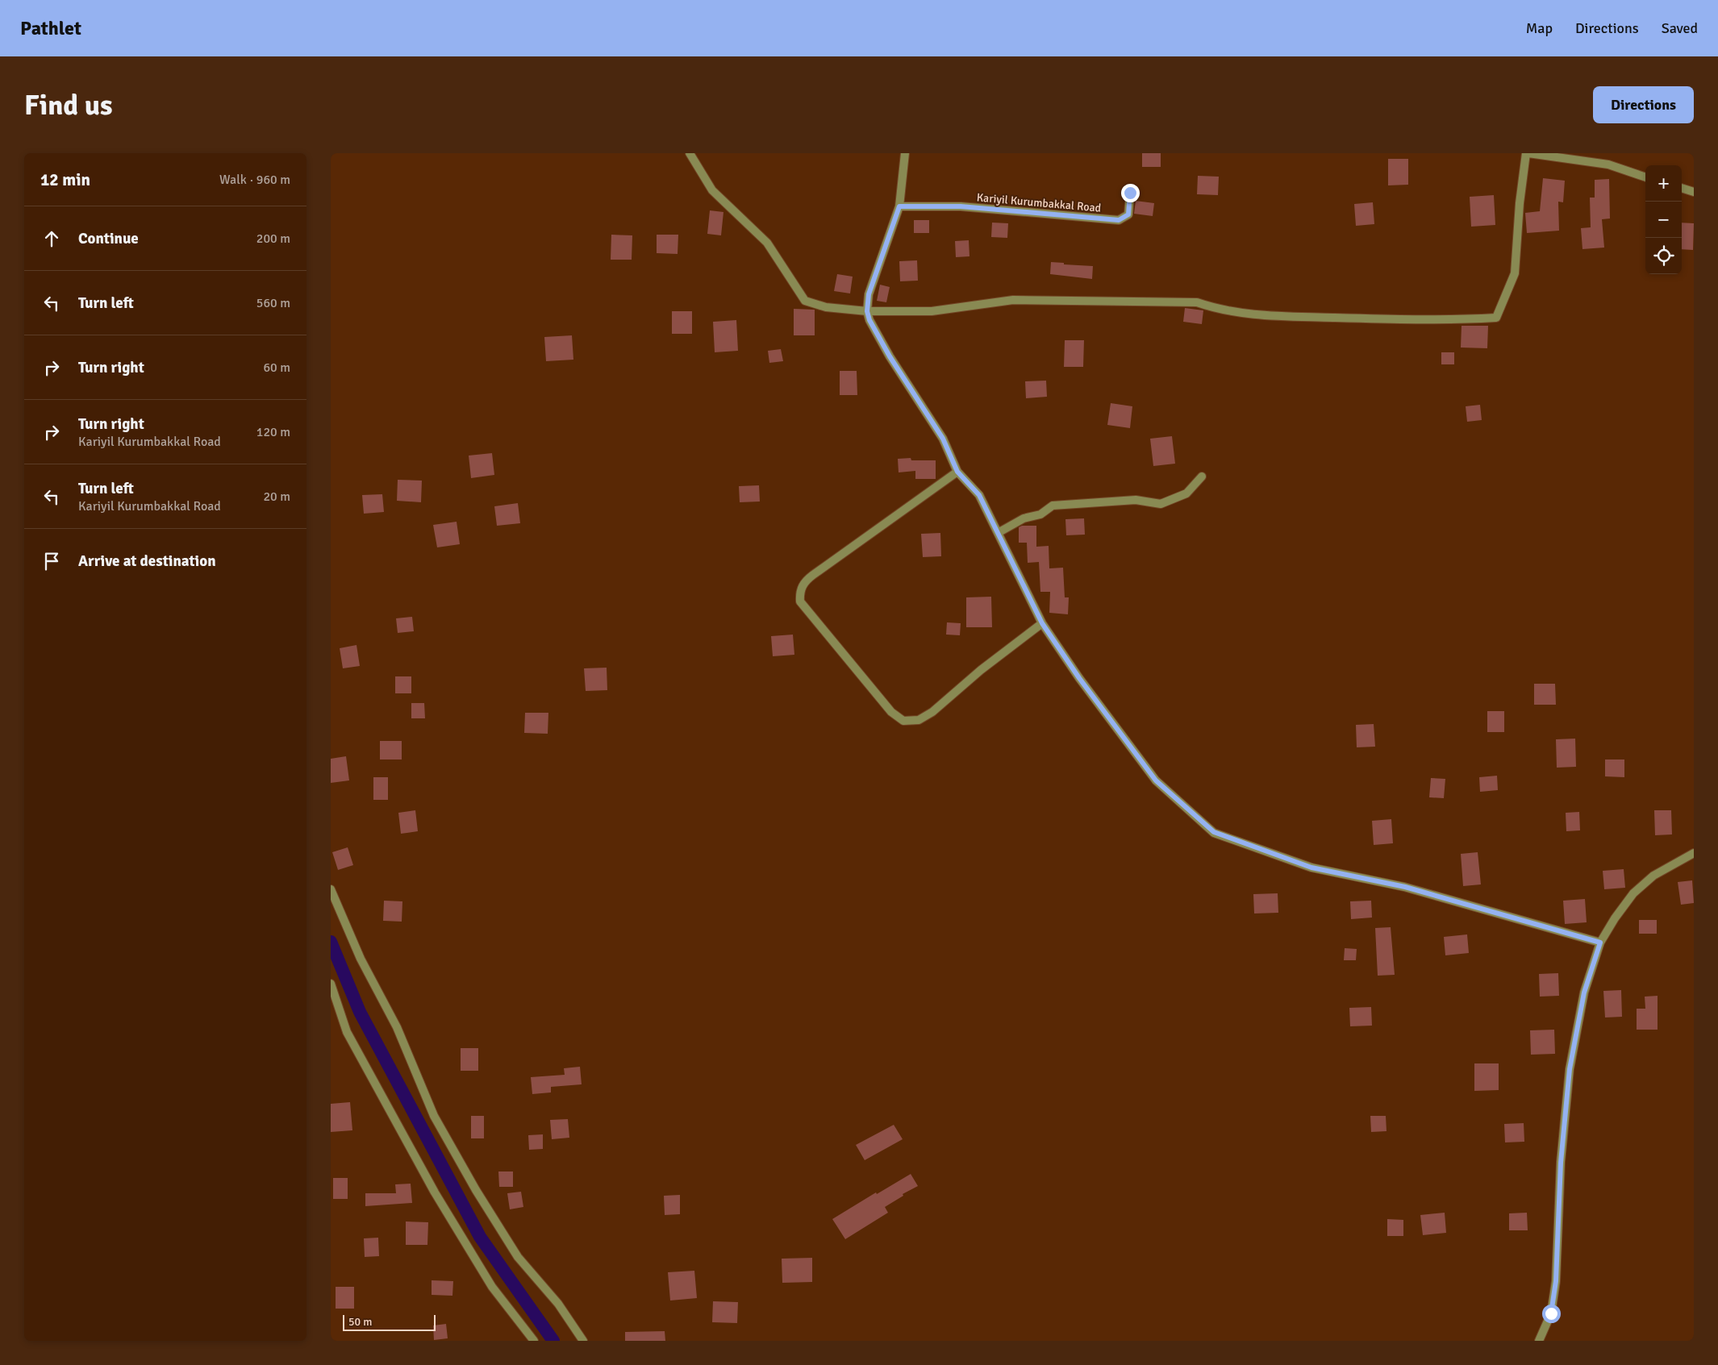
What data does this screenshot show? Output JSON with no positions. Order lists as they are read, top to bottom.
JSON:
{
  "streets": {
    "street": ["Kariyil Kurumbakkal Road"]
  },
  "scale_bar": "50 m",
  "page": {
    "header": "Pathlet",
    "nav": ["Map", "Directions", "Saved"],
    "buttons": "Directions",
    "title": "Find us",
    "heading": ["12 min", "Walk · 960 m"],
    "map_buttons": ["+", "−"],
    "list": [
      ["Continue", "200 m"],
      ["Turn left", "560 m"],
      ["Turn right", "60 m"],
      ["Turn right", "Kariyil Kurumbakkal Road", "120 m"],
      ["Turn left", "Kariyil Kurumbakkal Road", "20 m"],
      "Arrive at destination"
    ],
    "scale": "50 m"
  }
}
